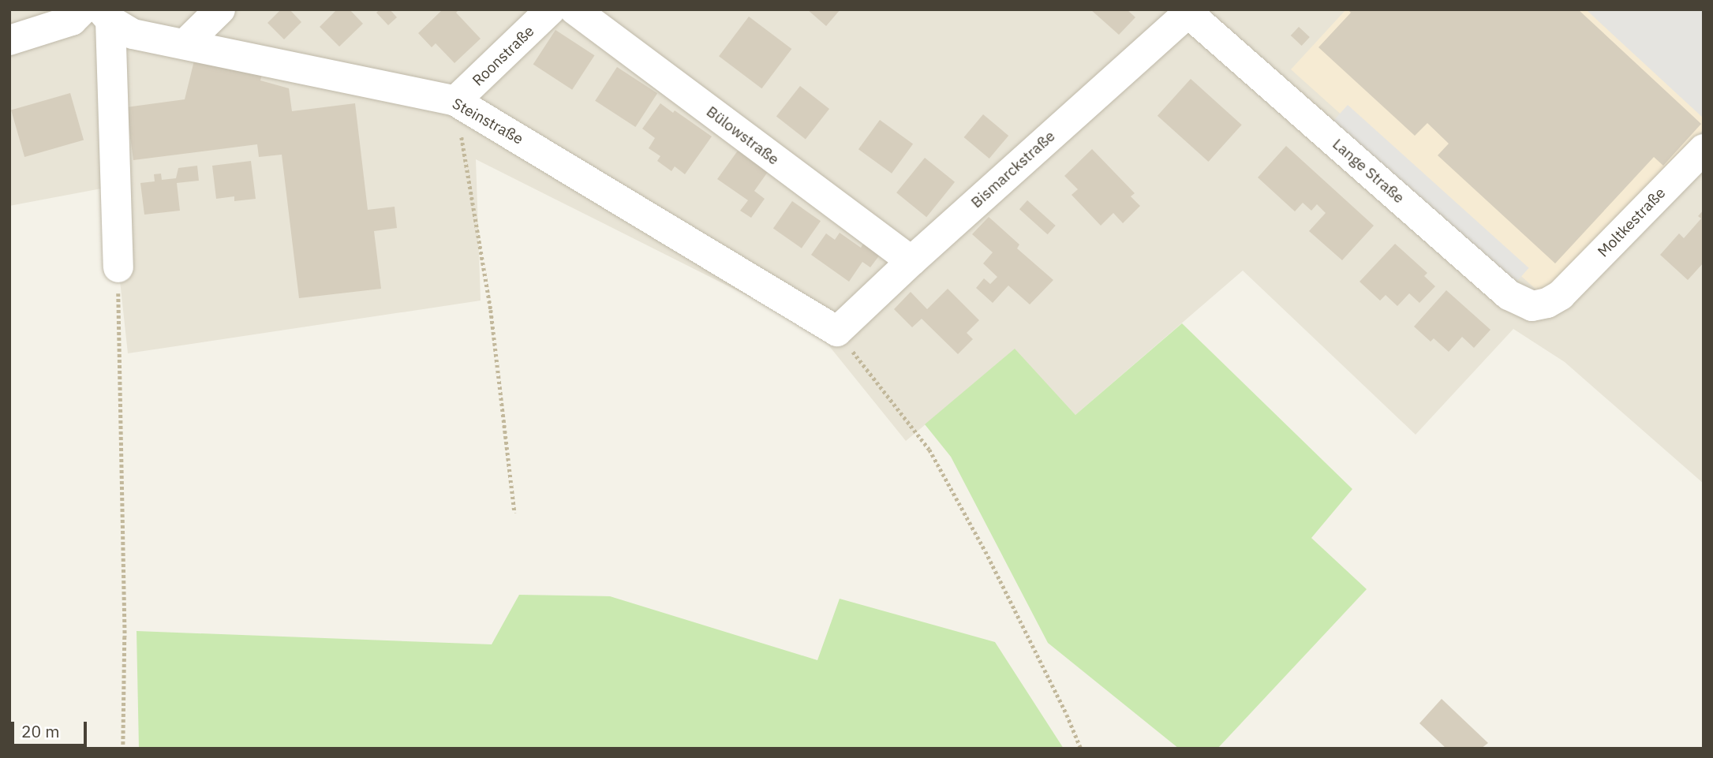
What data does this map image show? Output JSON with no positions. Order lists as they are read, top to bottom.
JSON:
{
  "streets": {
    "street": [
      "Roonstraße",
      "Steinstraße",
      "Bülowstraße",
      "Bismarckstraße",
      "Lange Straße",
      "Moltkestraße"
    ]
  },
  "crossings": [
    ["Roonstraße", "Steinstraße"],
    ["Steinstraße", "Bismarckstraße"],
    ["Bülowstraße", "Bismarckstraße"],
    ["Bismarckstraße", "Lange Straße"],
    ["Lange Straße", "Moltkestraße"]
  ],
  "scale_bar": "20 m"
}
